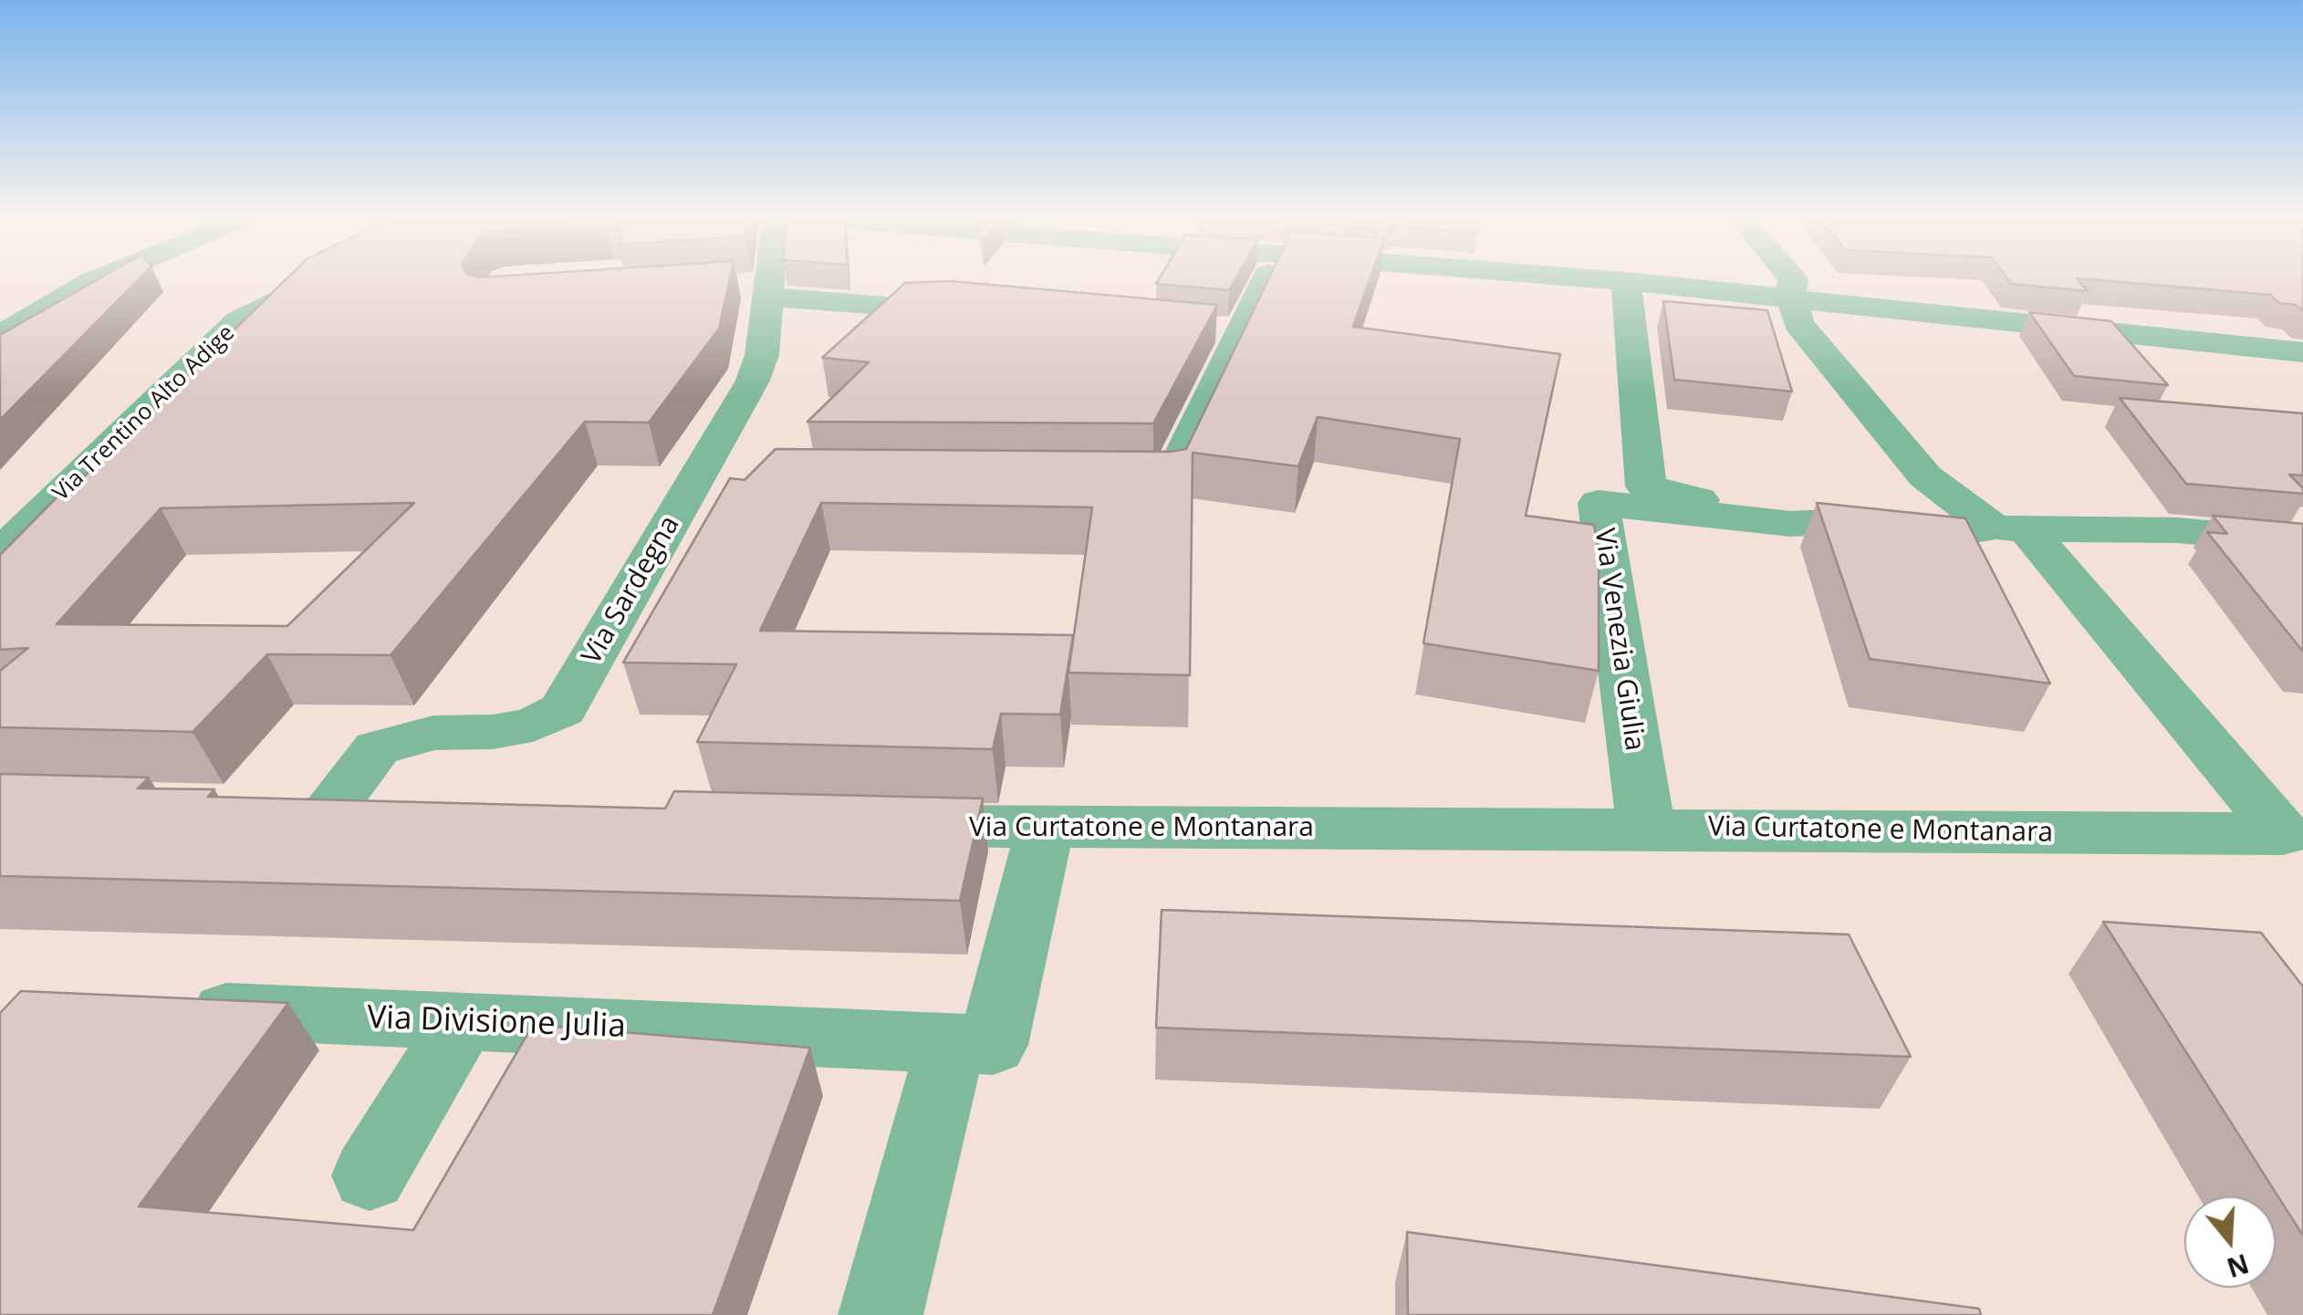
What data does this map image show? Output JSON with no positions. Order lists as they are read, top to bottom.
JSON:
{
  "streets": {
    "street": [
      "Via Trentino Alto Adige",
      "Via Sardegna",
      "Via Venezia Giulia",
      "Via Curtatone e Montanara",
      "Via Divisione Julia"
    ]
  },
  "crossings": [
    ["Via Venezia Giulia", "Via Curtatone e Montanara"]
  ],
  "north": "bottom"
}
